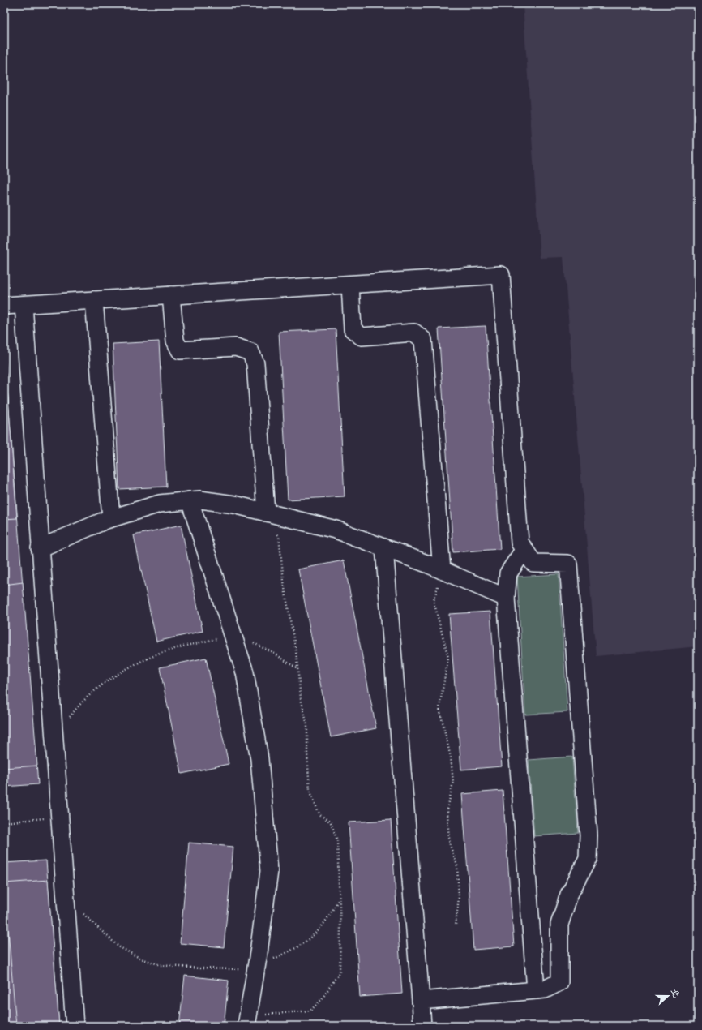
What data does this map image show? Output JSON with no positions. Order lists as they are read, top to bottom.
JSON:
{
  "north": "right"
}
